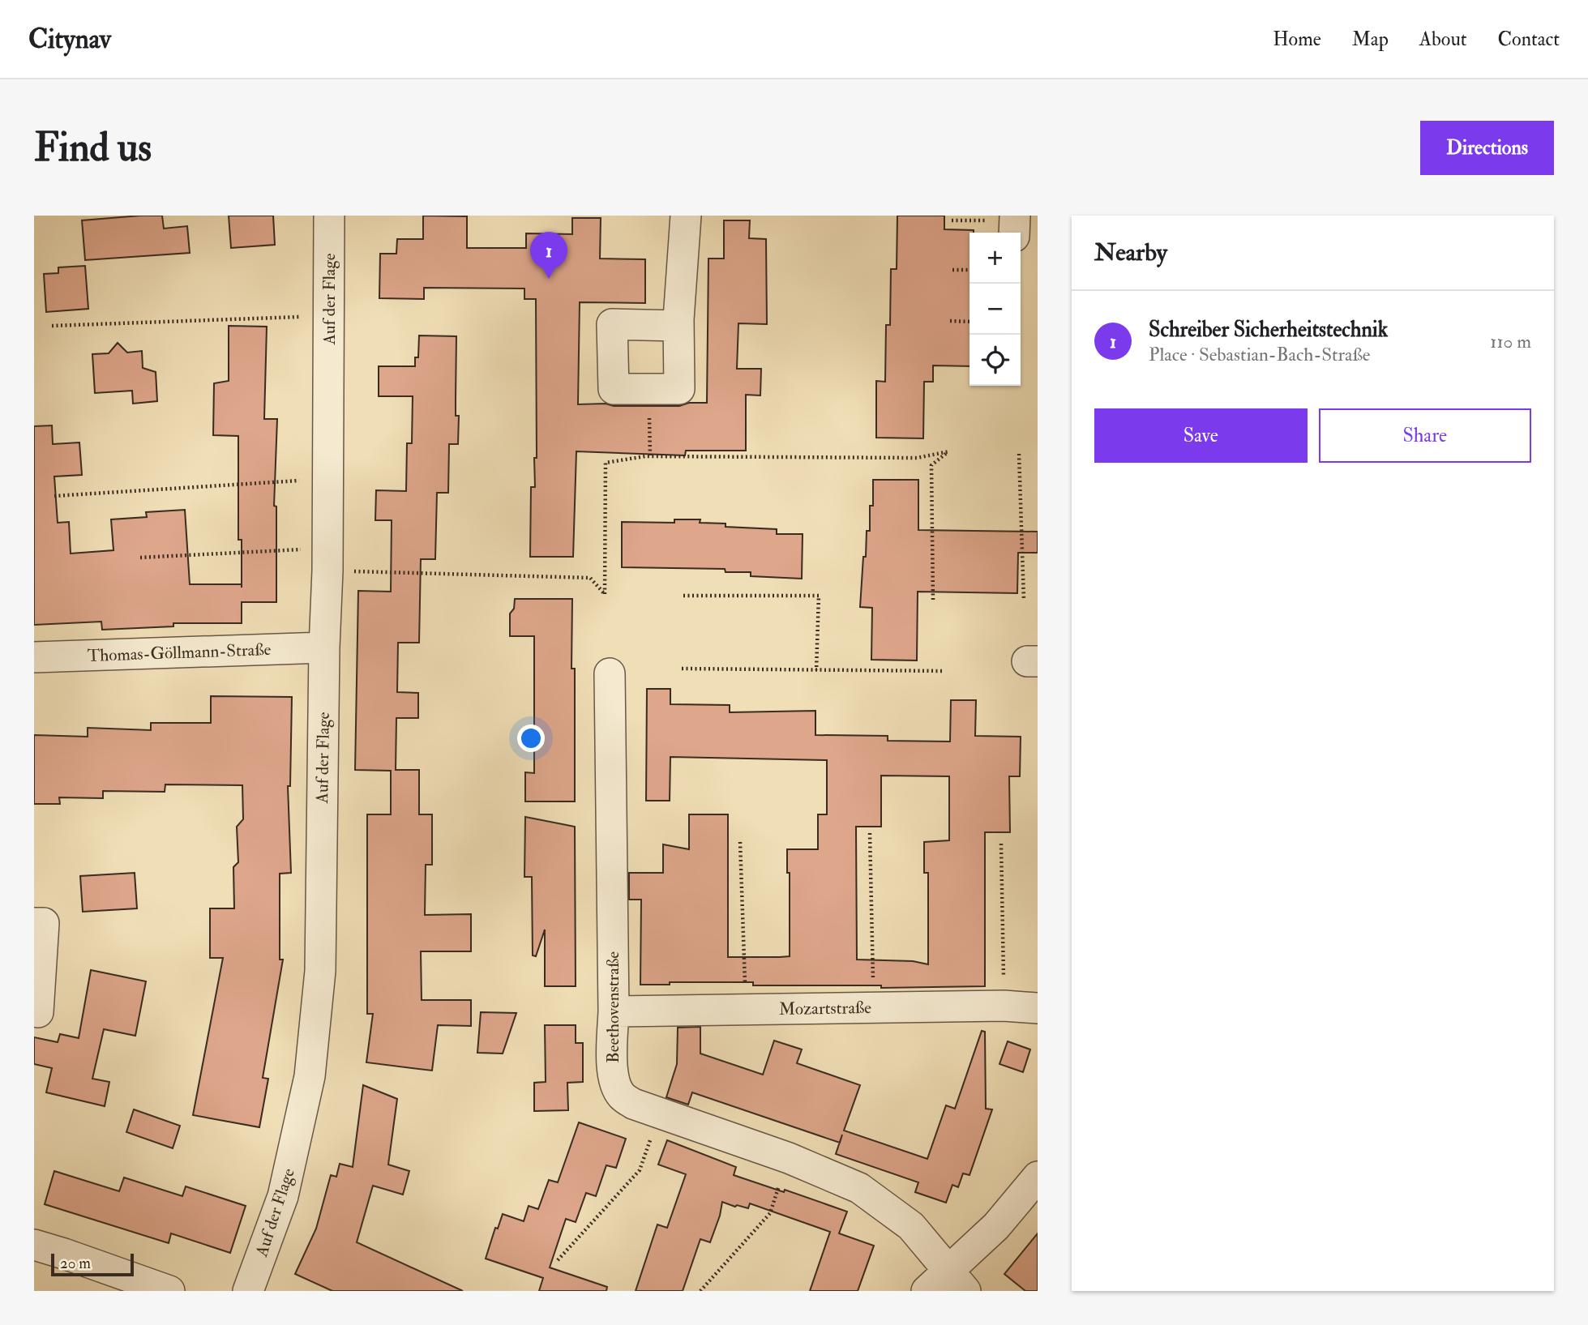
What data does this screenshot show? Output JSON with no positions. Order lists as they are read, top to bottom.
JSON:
{
  "streets": {
    "street": [
      "Auf der Flage",
      "Thomas-Göllmann-Straße",
      "Beethovenstraße",
      "Mozartstraße"
    ]
  },
  "crossings": [
    ["Auf der Flage", "Thomas-Göllmann-Straße"],
    ["Beethovenstraße", "Mozartstraße"]
  ],
  "scale_bar": "20 m",
  "page": {
    "header": "Citynav",
    "nav": [
      "Home",
      "Map",
      "About",
      "Contact"
    ],
    "buttons": [
      "Directions",
      ["Save", "Share"]
    ],
    "title": "Find us",
    "heading": "Nearby",
    "pins": "1",
    "map_buttons": ["+", "−"],
    "list": [
      {
        "mark": "1",
        "name": "Schreiber Sicherheitstechnik",
        "note": "Place · Sebastian-Bach-Straße",
        "value": "110 m"
      }
    ],
    "scale": "20 m"
  }
}
